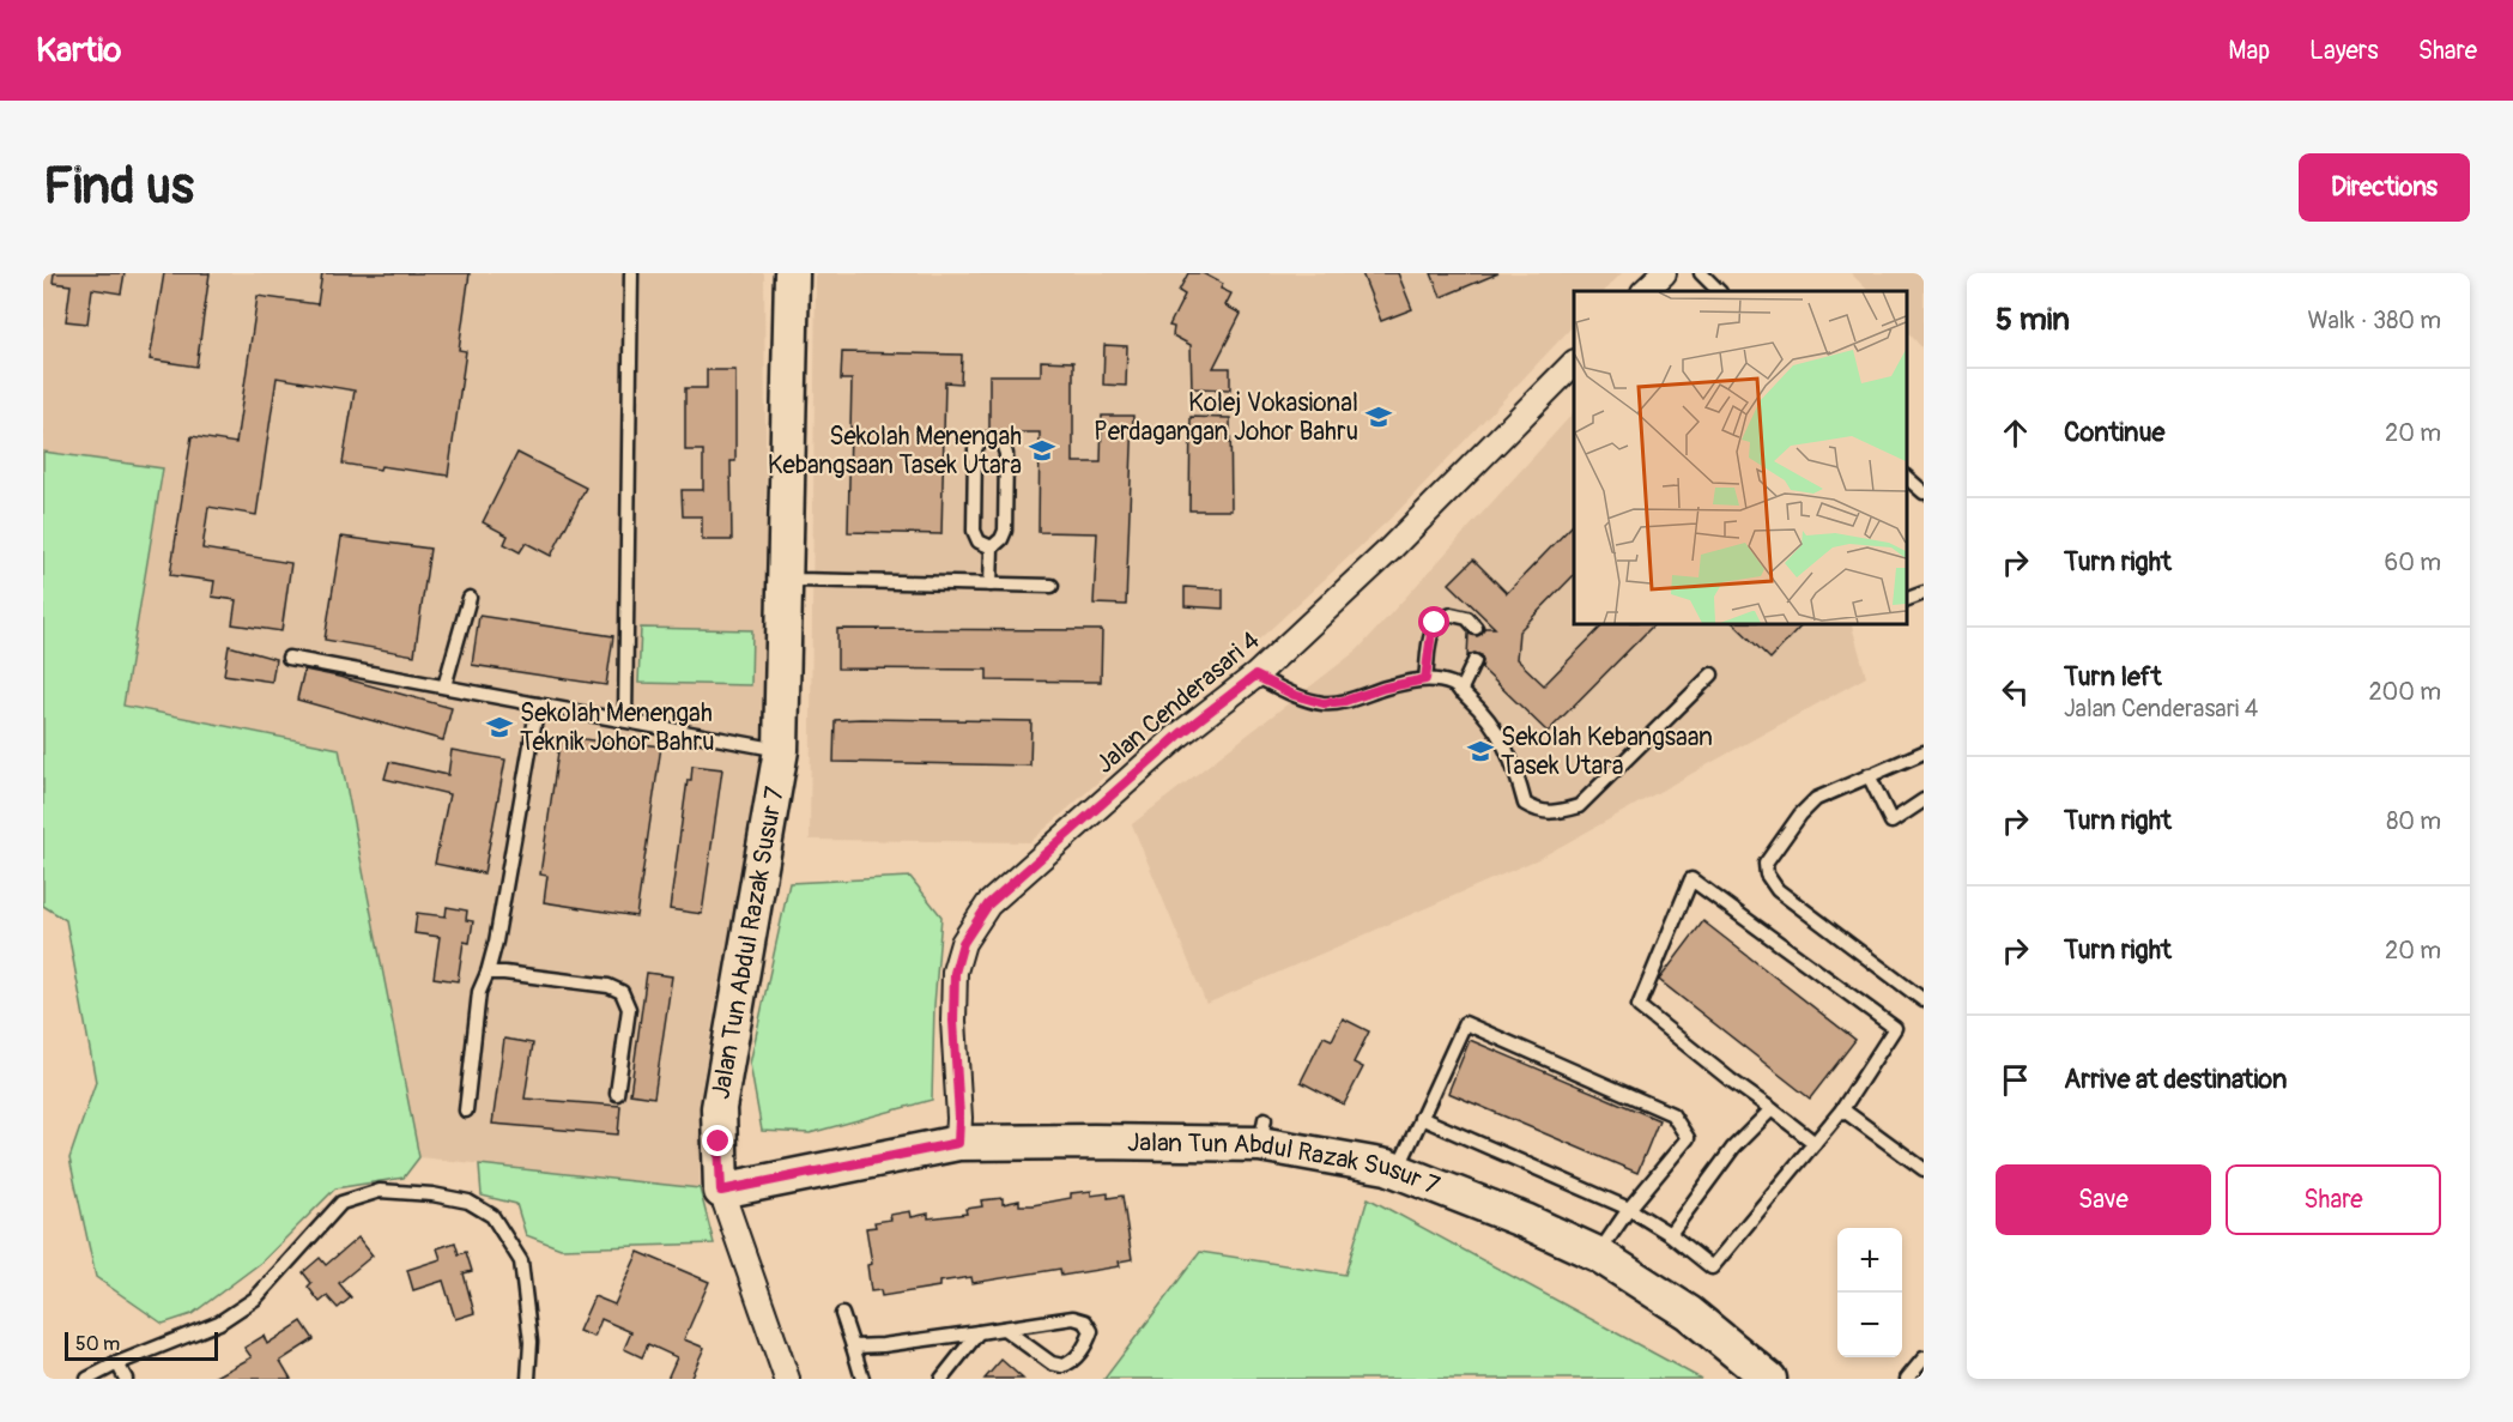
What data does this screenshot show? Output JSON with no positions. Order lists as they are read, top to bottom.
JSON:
{
  "streets": {
    "street": ["Jalan Cenderasari 4", "Jalan Tun Abdul Razak Susur 7"]
  },
  "crossings": [
    ["Jalan Cenderasari 4", "Jalan Tun Abdul Razak Susur 7"]
  ],
  "places": {
    "school or university": [
      "Kolej Vokasional Perdagangan Johor Bahru",
      "Sekolah Menengah Kebangsaan Tasek Utara",
      "Sekolah Menengah Teknik Johor Bahru",
      "Sekolah Kebangsaan Tasek Utara"
    ]
  },
  "scale_bar": "50 m",
  "page": {
    "header": "Kartio",
    "nav": ["Map", "Layers", "Share"],
    "buttons": [
      "Directions",
      ["Save", "Share"]
    ],
    "title": "Find us",
    "heading": ["5 min", "Walk · 380 m"],
    "list": [
      ["Continue", "20 m"],
      ["Turn right", "60 m"],
      ["Turn left", "Jalan Cenderasari 4", "200 m"],
      ["Turn right", "80 m"],
      ["Turn right", "20 m"],
      "Arrive at destination"
    ],
    "map_buttons": ["+", "−"],
    "scale": "50 m"
  }
}
